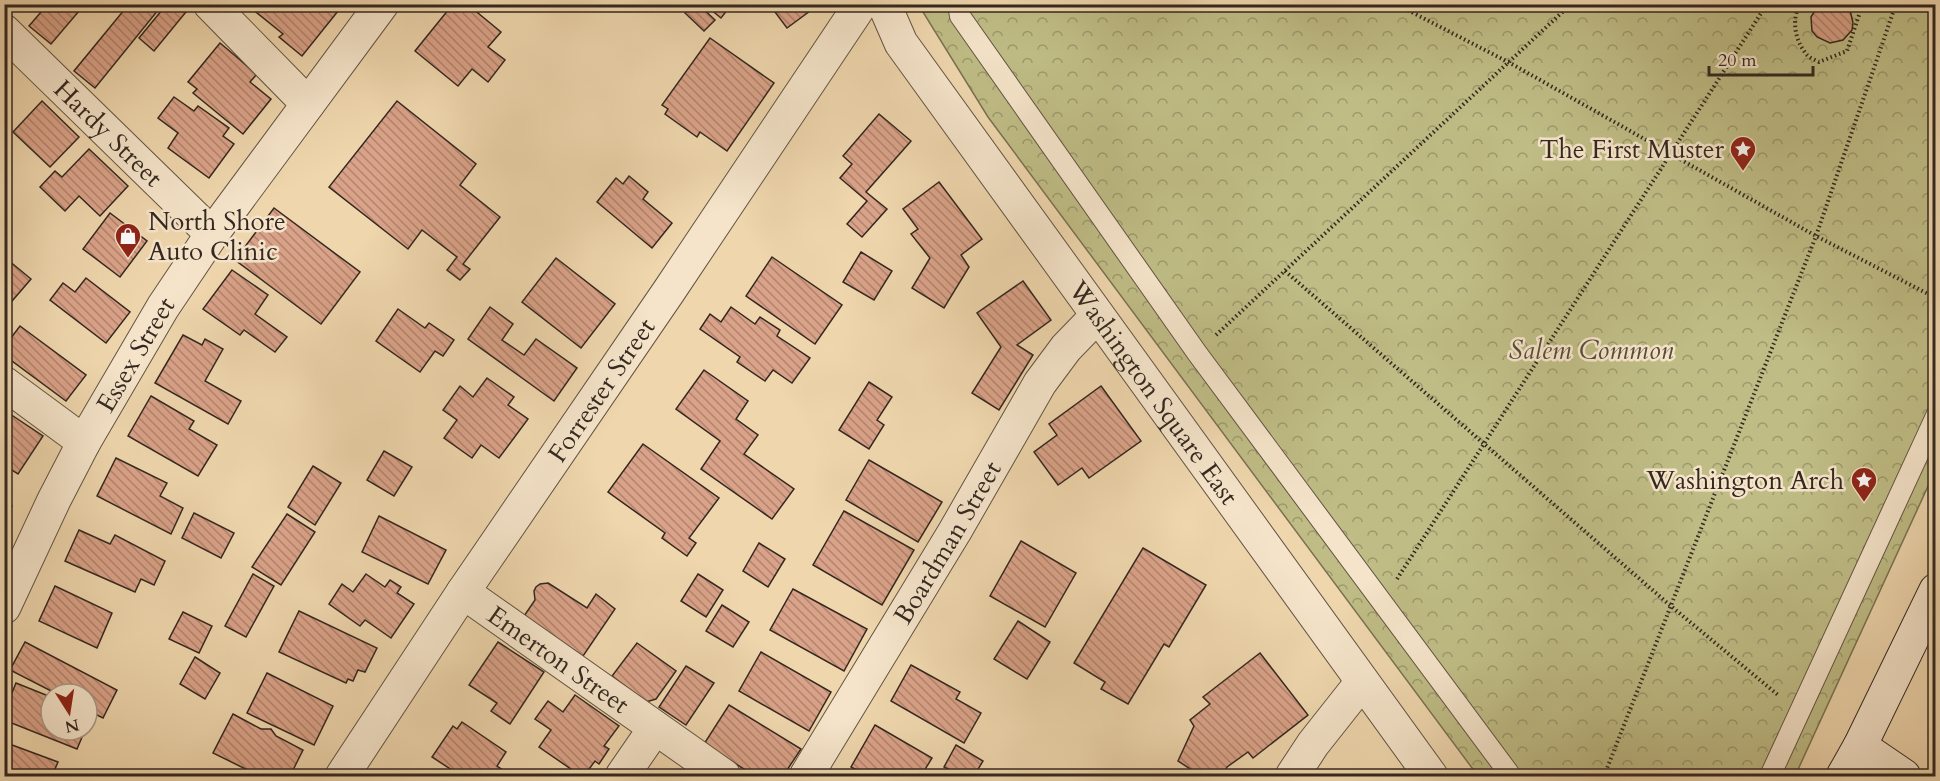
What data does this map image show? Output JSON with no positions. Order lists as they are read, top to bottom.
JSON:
{
  "streets": {
    "street": [
      "Hardy Street",
      "Essex Street",
      "Forrester Street",
      "Washington Square East",
      "Boardman Street",
      "Emerton Street"
    ]
  },
  "crossings": [
    ["Hardy Street", "Essex Street"],
    ["Forrester Street", "Emerton Street"],
    ["Washington Square East", "Boardman Street"]
  ],
  "parks": ["Salem Common"],
  "places": {
    "place": ["The First Muster", "Washington Arch"],
    "shop": ["North Shore Auto Clinic"]
  },
  "scale_bar": "20 m",
  "north": "bottom"
}
